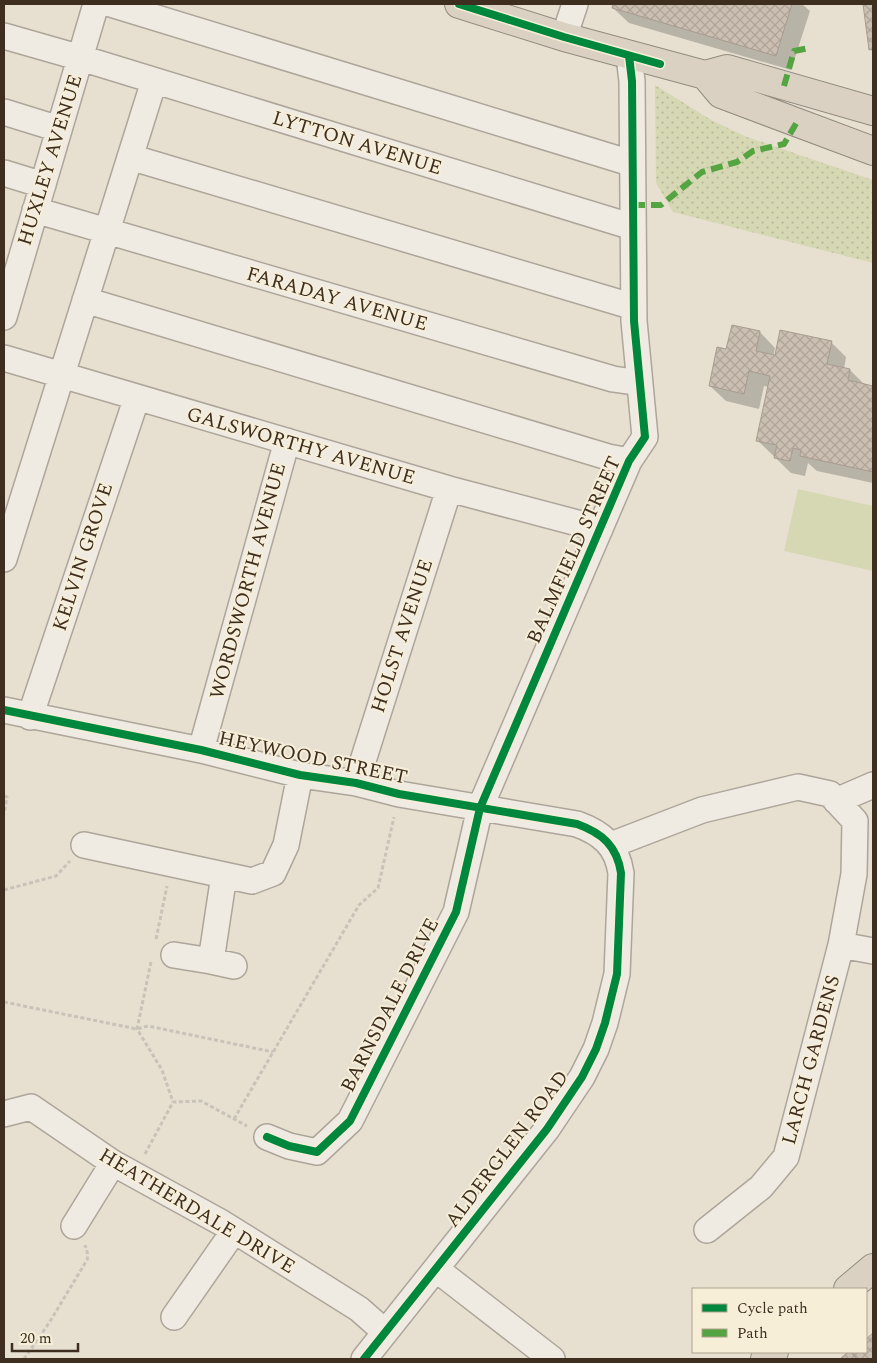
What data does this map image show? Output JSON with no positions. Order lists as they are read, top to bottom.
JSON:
{
  "streets": {
    "street": [
      "LYTTON AVENUE",
      "HUXLEY AVENUE",
      "FARADAY AVENUE",
      "GALSWORTHY AVENUE",
      "BALMFIELD STREET",
      "KELVIN GROVE",
      "WORDSWORTH AVENUE",
      "HOLST AVENUE",
      "HEYWOOD STREET",
      "BARNSDALE DRIVE",
      "LARCH GARDENS",
      "ALDERGLEN ROAD",
      "HEATHERDALE DRIVE"
    ]
  },
  "crossings": [
    ["LYTTON AVENUE", "HUXLEY AVENUE"],
    ["LYTTON AVENUE", "BALMFIELD STREET"],
    ["HUXLEY AVENUE", "FARADAY AVENUE"],
    ["FARADAY AVENUE", "BALMFIELD STREET"],
    ["GALSWORTHY AVENUE", "BALMFIELD STREET"],
    ["GALSWORTHY AVENUE", "KELVIN GROVE"],
    ["GALSWORTHY AVENUE", "WORDSWORTH AVENUE"],
    ["GALSWORTHY AVENUE", "HOLST AVENUE"],
    ["BALMFIELD STREET", "HEYWOOD STREET"],
    ["BALMFIELD STREET", "BARNSDALE DRIVE"],
    ["KELVIN GROVE", "HEYWOOD STREET"],
    ["WORDSWORTH AVENUE", "HEYWOOD STREET"],
    ["HOLST AVENUE", "HEYWOOD STREET"],
    ["HEYWOOD STREET", "BARNSDALE DRIVE"],
    ["HEYWOOD STREET", "LARCH GARDENS"],
    ["HEYWOOD STREET", "ALDERGLEN ROAD"],
    ["LARCH GARDENS", "ALDERGLEN ROAD"],
    ["ALDERGLEN ROAD", "HEATHERDALE DRIVE"]
  ],
  "legend": ["Cycle path", "Path"],
  "scale_bar": "20 m"
}
